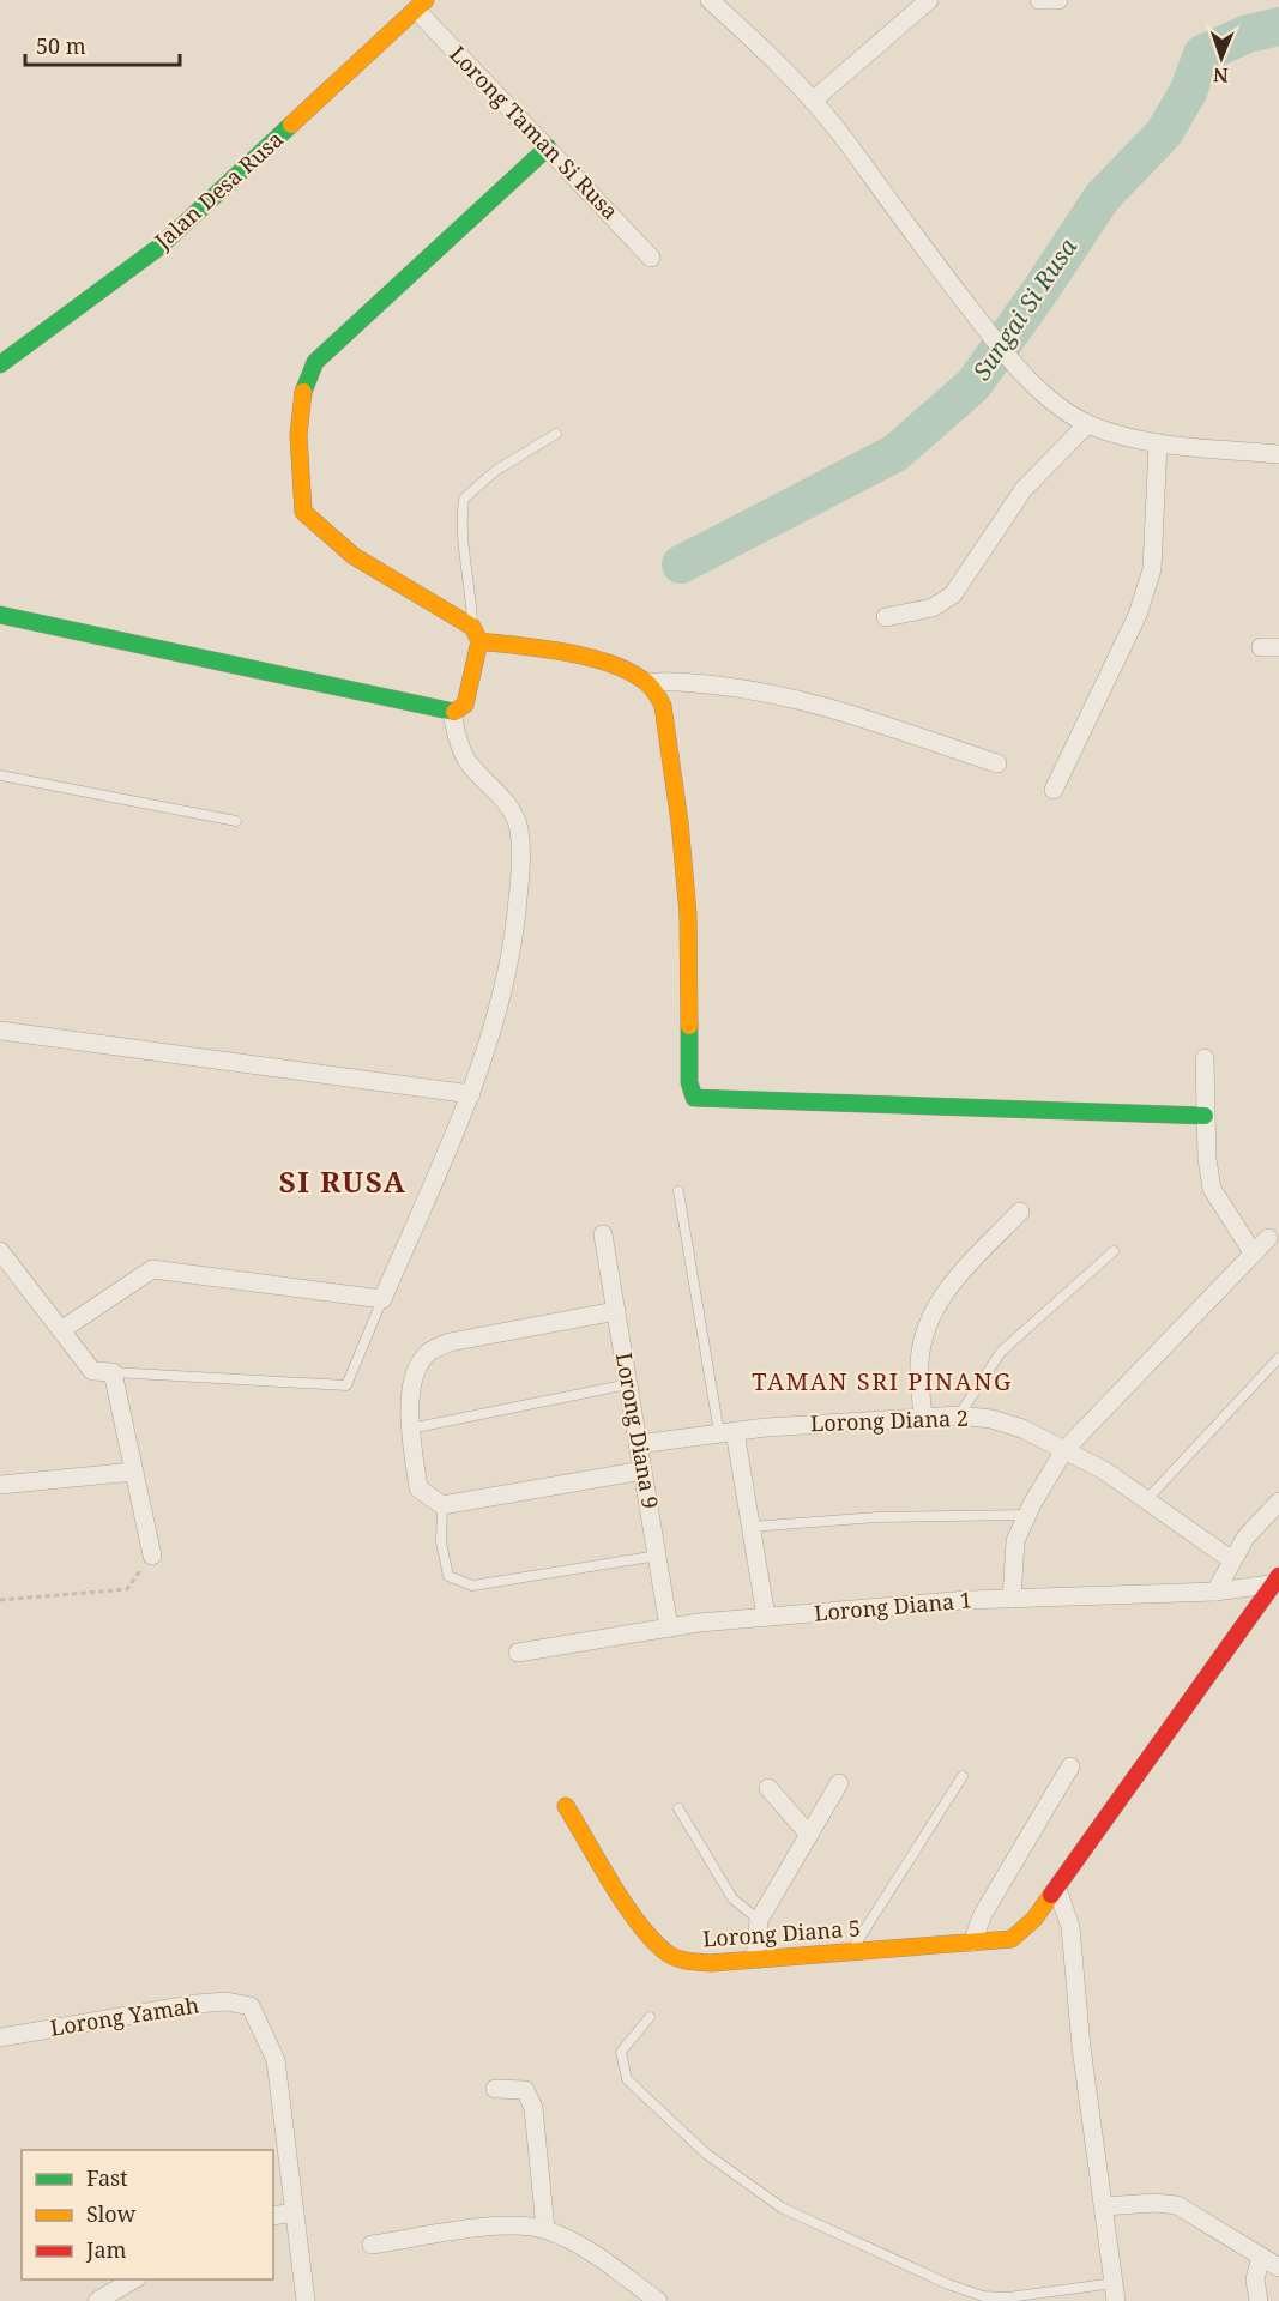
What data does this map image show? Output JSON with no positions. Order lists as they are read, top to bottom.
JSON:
{
  "streets": {
    "street": [
      "Lorong Taman Si Rusa",
      "Jalan Desa Rusa",
      "Lorong Diana 2",
      "Lorong Diana 9",
      "Lorong Diana 1",
      "Lorong Diana 5",
      "Lorong Yamah"
    ]
  },
  "crossings": [
    ["Lorong Taman Si Rusa", "Jalan Desa Rusa"],
    ["Lorong Diana 2", "Lorong Diana 9"],
    ["Lorong Diana 9", "Lorong Diana 1"],
    ["Lorong Diana 1", "Lorong Diana 5"]
  ],
  "districts": ["SI RUSA", "TAMAN SRI PINANG"],
  "water": ["Sungai Si Rusa"],
  "legend": ["Fast", "Slow", "Jam"],
  "scale_bar": "50 m",
  "north": "bottom"
}
